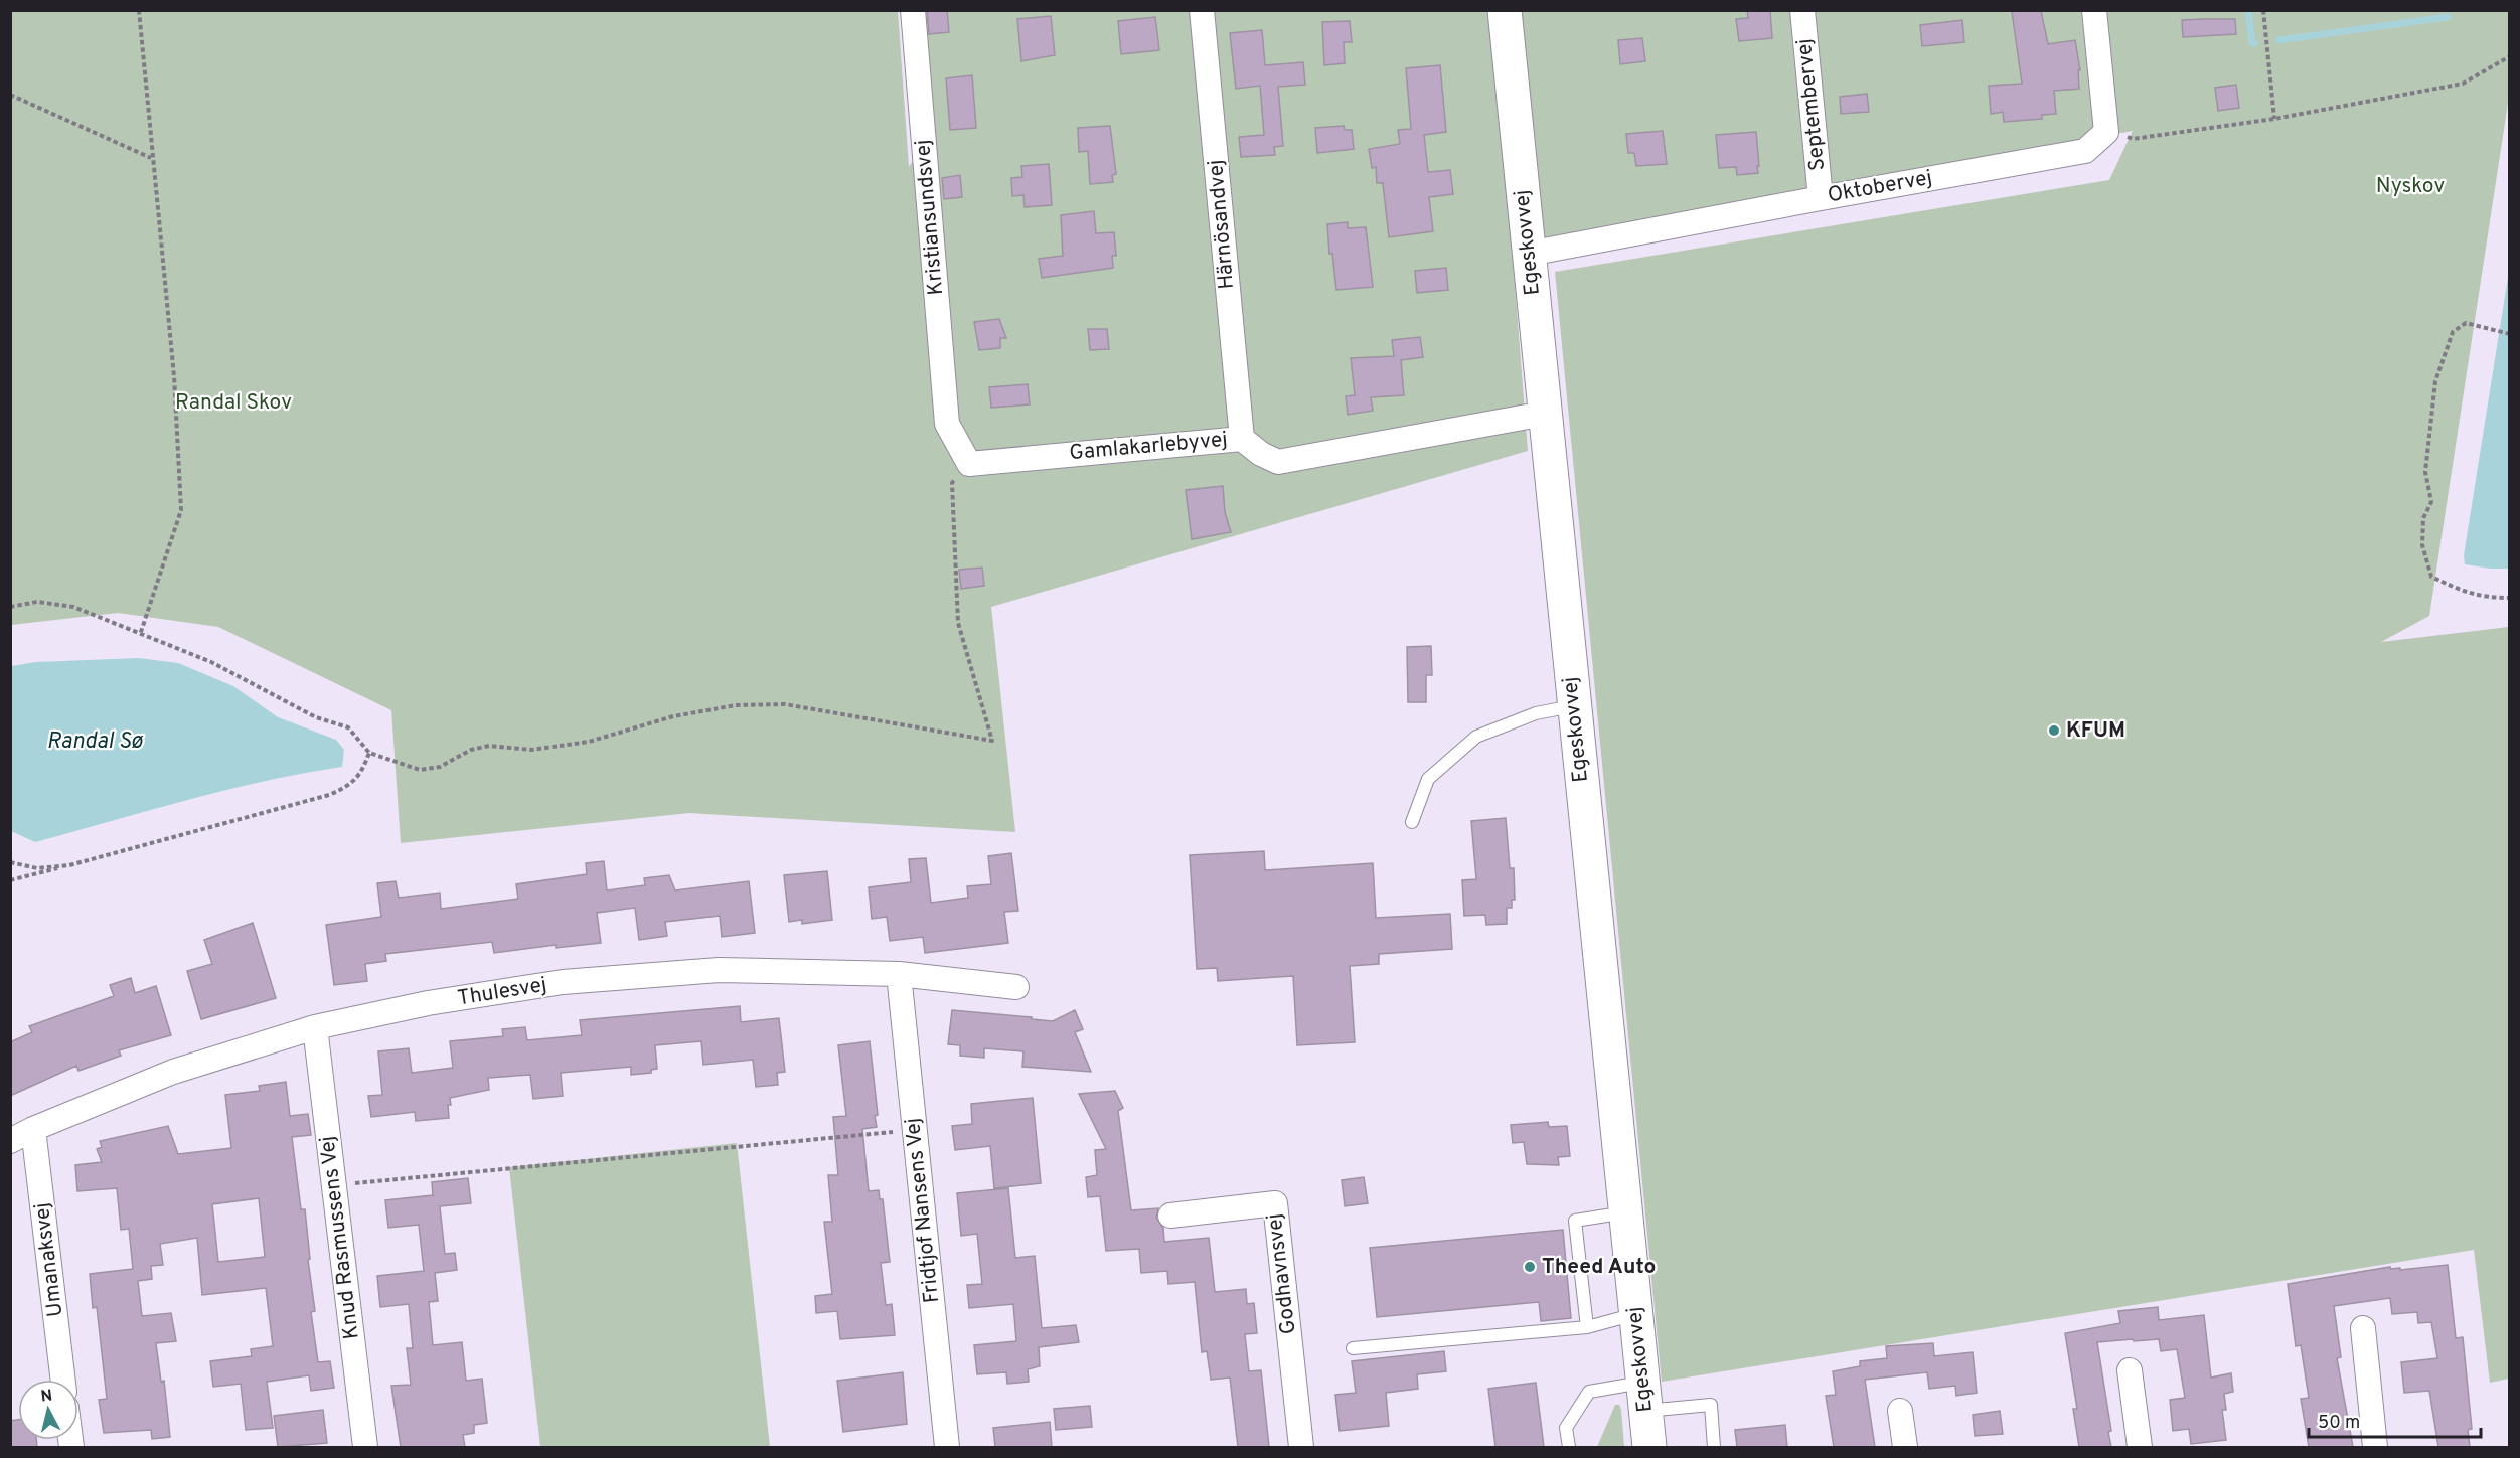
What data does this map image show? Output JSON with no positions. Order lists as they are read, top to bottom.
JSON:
{
  "streets": {
    "street": [
      "Septembervej",
      "Oktobervej",
      "Kristiansundsvej",
      "Härnösandvej",
      "Egeskovvej",
      "Gamlakarlebyvej",
      "Thulesvej",
      "Fridtjof Nansens Vej",
      "Knud Rasmussens Vej",
      "Umanaksvej",
      "Godhavnsvej"
    ]
  },
  "crossings": [
    ["Septembervej", "Oktobervej"],
    ["Oktobervej", "Egeskovvej"],
    ["Kristiansundsvej", "Gamlakarlebyvej"],
    ["Härnösandvej", "Gamlakarlebyvej"],
    ["Egeskovvej", "Gamlakarlebyvej"],
    ["Thulesvej", "Fridtjof Nansens Vej"],
    ["Thulesvej", "Knud Rasmussens Vej"],
    ["Thulesvej", "Umanaksvej"]
  ],
  "water": ["Randal Sø"],
  "parks": ["Nyskov", "Randal Skov"],
  "places": ["KFUM", "Theed Auto"],
  "scale_bar": "50 m",
  "north": "top"
}
